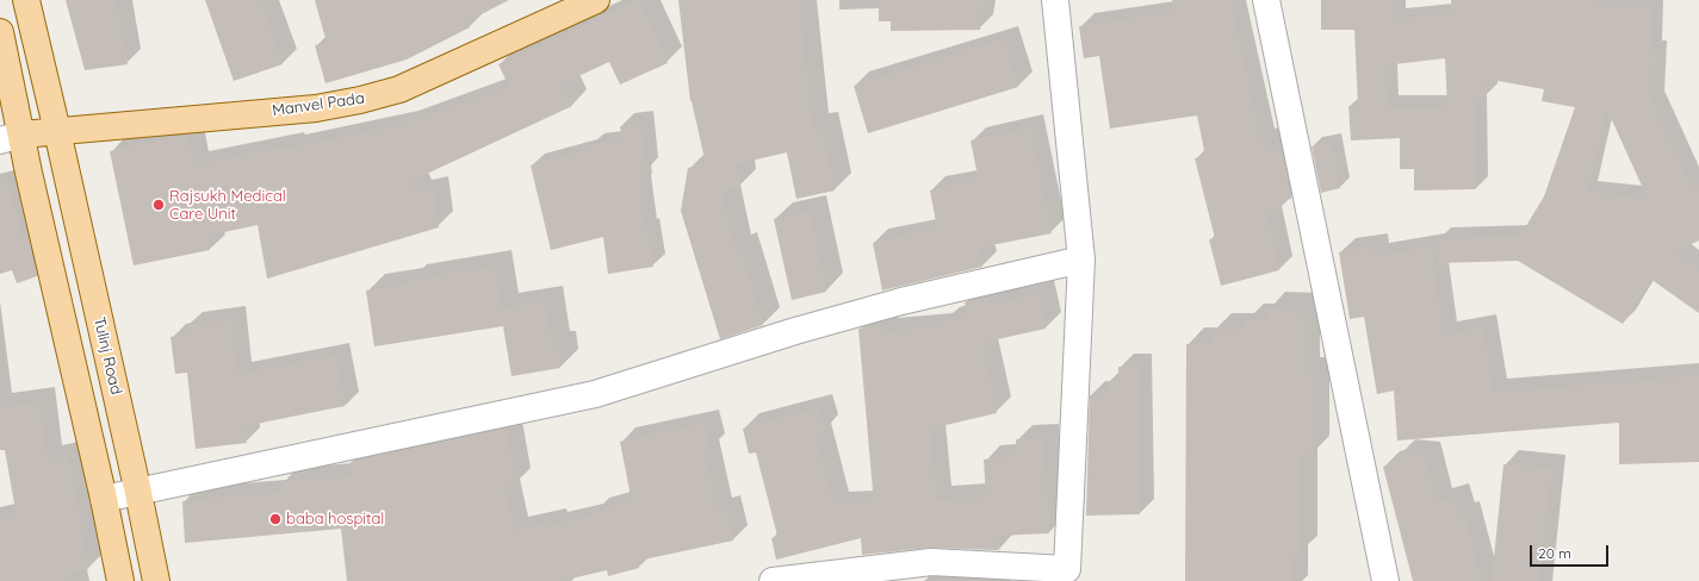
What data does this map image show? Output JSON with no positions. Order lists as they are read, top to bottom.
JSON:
{
  "streets": {
    "main road": ["Manvel Pada", "Tulinj Road"]
  },
  "crossings": [
    ["Manvel Pada", "Tulinj Road"]
  ],
  "places": ["Rajsukh Medical Care Unit", "baba hospital"],
  "scale_bar": "20 m"
}
